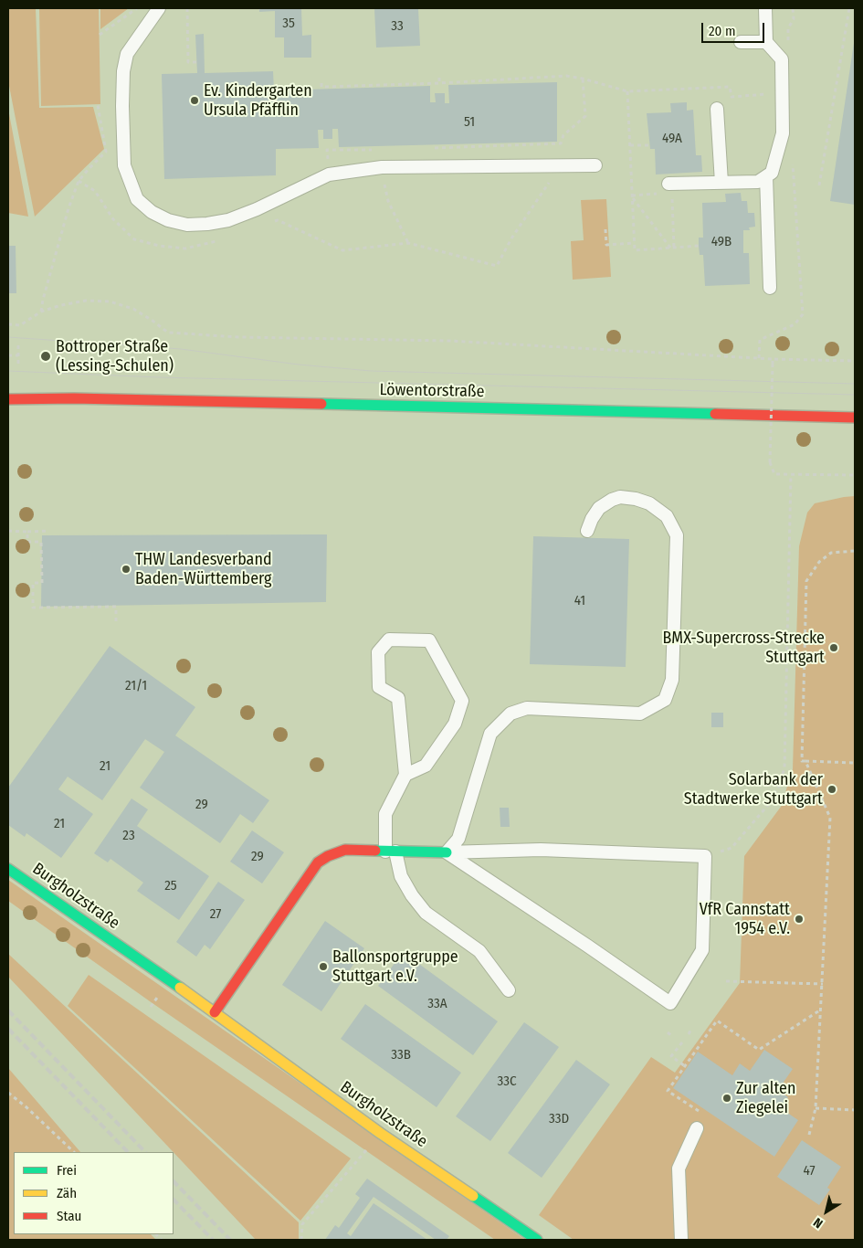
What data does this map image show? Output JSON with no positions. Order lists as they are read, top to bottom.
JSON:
{
  "streets": {
    "street": ["Löwentorstraße", "Burgholzstraße"]
  },
  "places": [
    "Ev. Kindergarten Ursula Pfäfflin",
    "Bottroper Straße (Lessing-Schulen)",
    "THW Landesverband Baden-Württemberg",
    "BMX-Supercross-Strecke Stuttgart",
    "Solarbank der Stadtwerke Stuttgart",
    "VfR Cannstatt 1954 e.V.",
    "Ballonsportgruppe Stuttgart e.V.",
    "Zur alten Ziegelei"
  ],
  "house_numbers": [
    "35",
    "33",
    "51",
    "49A",
    "49B",
    "41",
    "21/1",
    "21",
    "29",
    "21",
    "23",
    "29",
    "25",
    "27",
    "33A",
    "33B",
    "33C",
    "33D",
    "47"
  ],
  "legend": ["Frei", "Zäh", "Stau"],
  "scale_bar": "20 m",
  "north": "bottom left"
}
